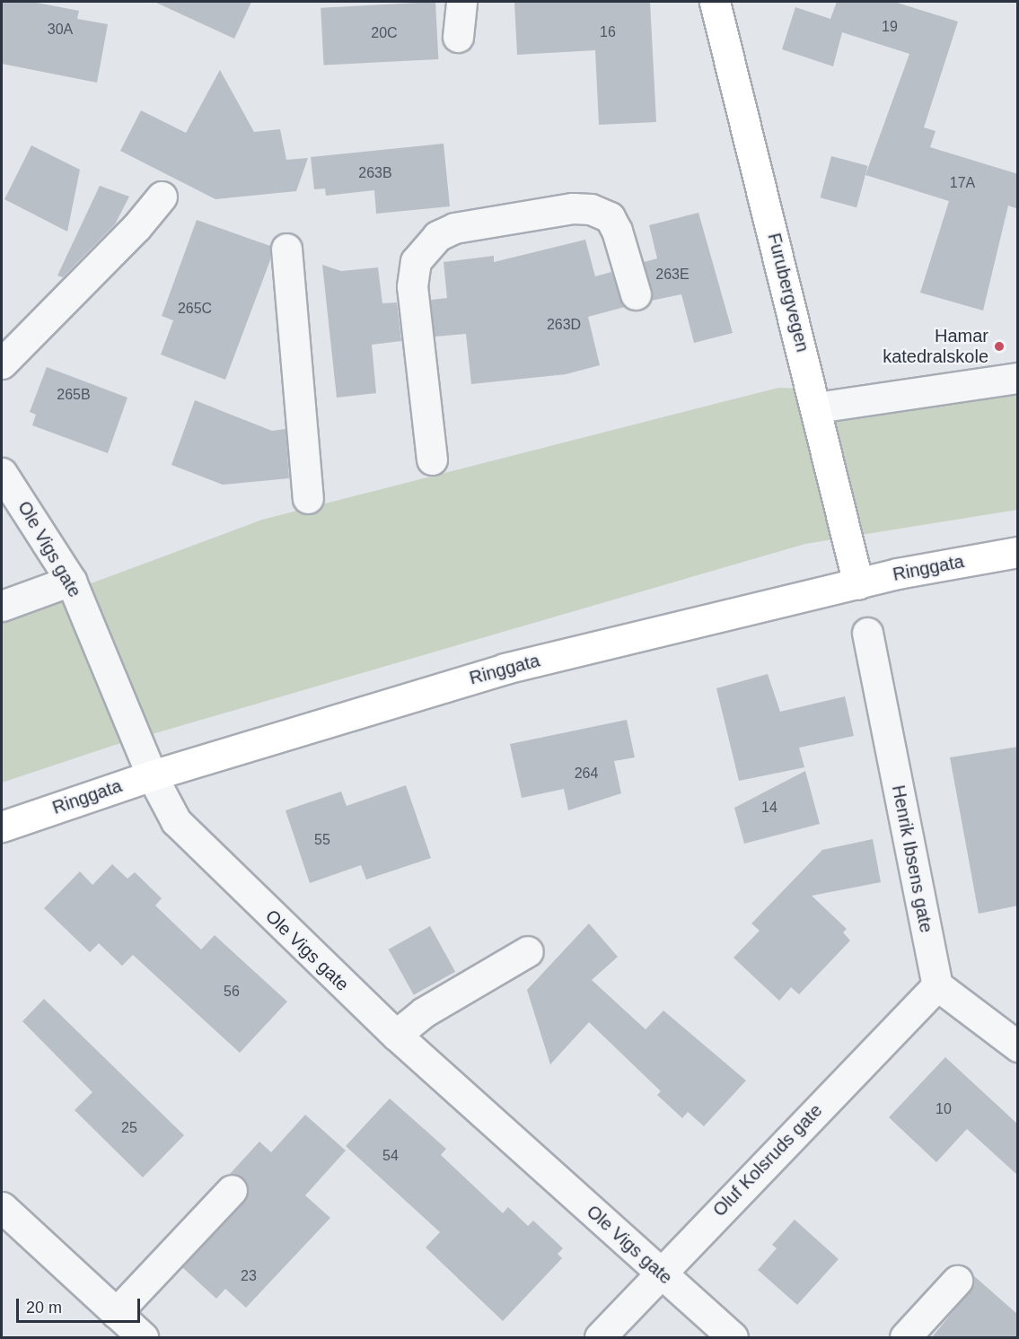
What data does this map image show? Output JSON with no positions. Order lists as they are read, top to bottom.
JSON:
{
  "streets": {
    "main road": ["Furubergvegen", "Ringgata"],
    "street": ["Ole Vigs gate", "Henrik Ibsens gate", "Oluf Kolsruds gate"]
  },
  "crossings": [
    ["Furubergvegen", "Ringgata"],
    ["Ole Vigs gate", "Ringgata"],
    ["Ole Vigs gate", "Oluf Kolsruds gate"],
    ["Henrik Ibsens gate", "Oluf Kolsruds gate"]
  ],
  "places": ["Hamar katedralskole"],
  "house_numbers": [
    "19",
    "30A",
    "16",
    "20C",
    "263B",
    "17A",
    "263E",
    "265C",
    "263D",
    "265B",
    "264",
    "14",
    "55",
    "56",
    "10",
    "25",
    "54",
    "23"
  ],
  "scale_bar": "20 m"
}
